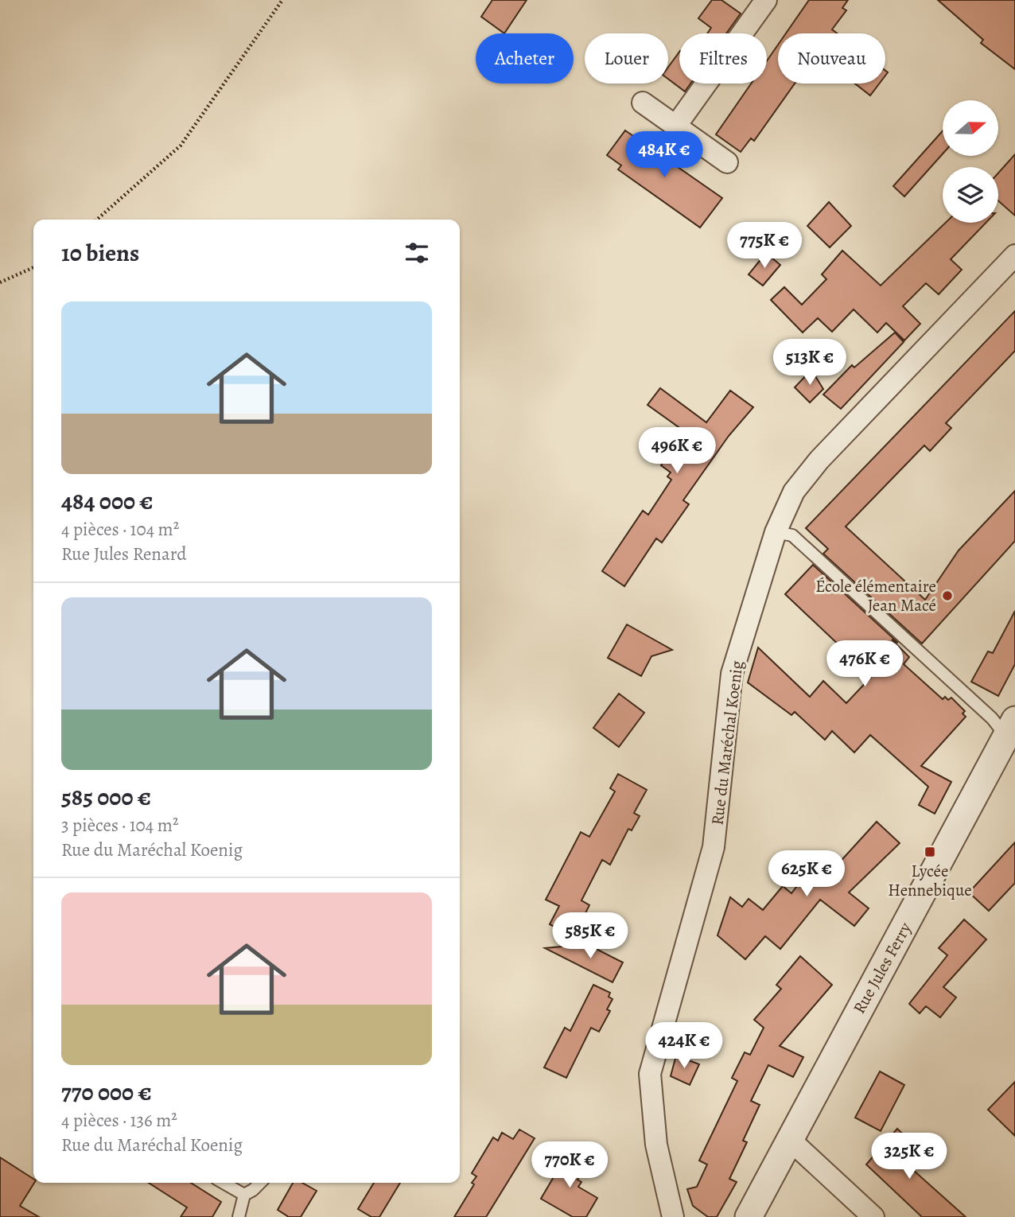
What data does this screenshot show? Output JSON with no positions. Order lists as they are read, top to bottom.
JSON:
{
  "streets": {
    "street": ["Rue du Maréchal Koenig", "Rue Jules Ferry"]
  },
  "places": {
    "other": ["École élémentaire Jean Macé"],
    "transit": ["Lycée Hennebique"]
  },
  "north": "right",
  "page": {
    "chip": [
      "Acheter",
      "Louer",
      "Filtres",
      "Nouveau"
    ],
    "price": [
      "484K €",
      "775K €",
      "513K €",
      "496K €",
      "476K €",
      "625K €",
      "585K €",
      "424K €",
      "325K €",
      "770K €"
    ],
    "heading": "10 biens",
    "list": [
      {
        "name": "484 000 €",
        "note": "4 pièces · 104 m² · Rue Jules Renard"
      },
      {
        "name": "585 000 €",
        "note": "3 pièces · 104 m² · Rue du Maréchal Koenig"
      },
      {
        "name": "770 000 €",
        "note": "4 pièces · 136 m² · Rue du Maréchal Koenig"
      }
    ]
  }
}
